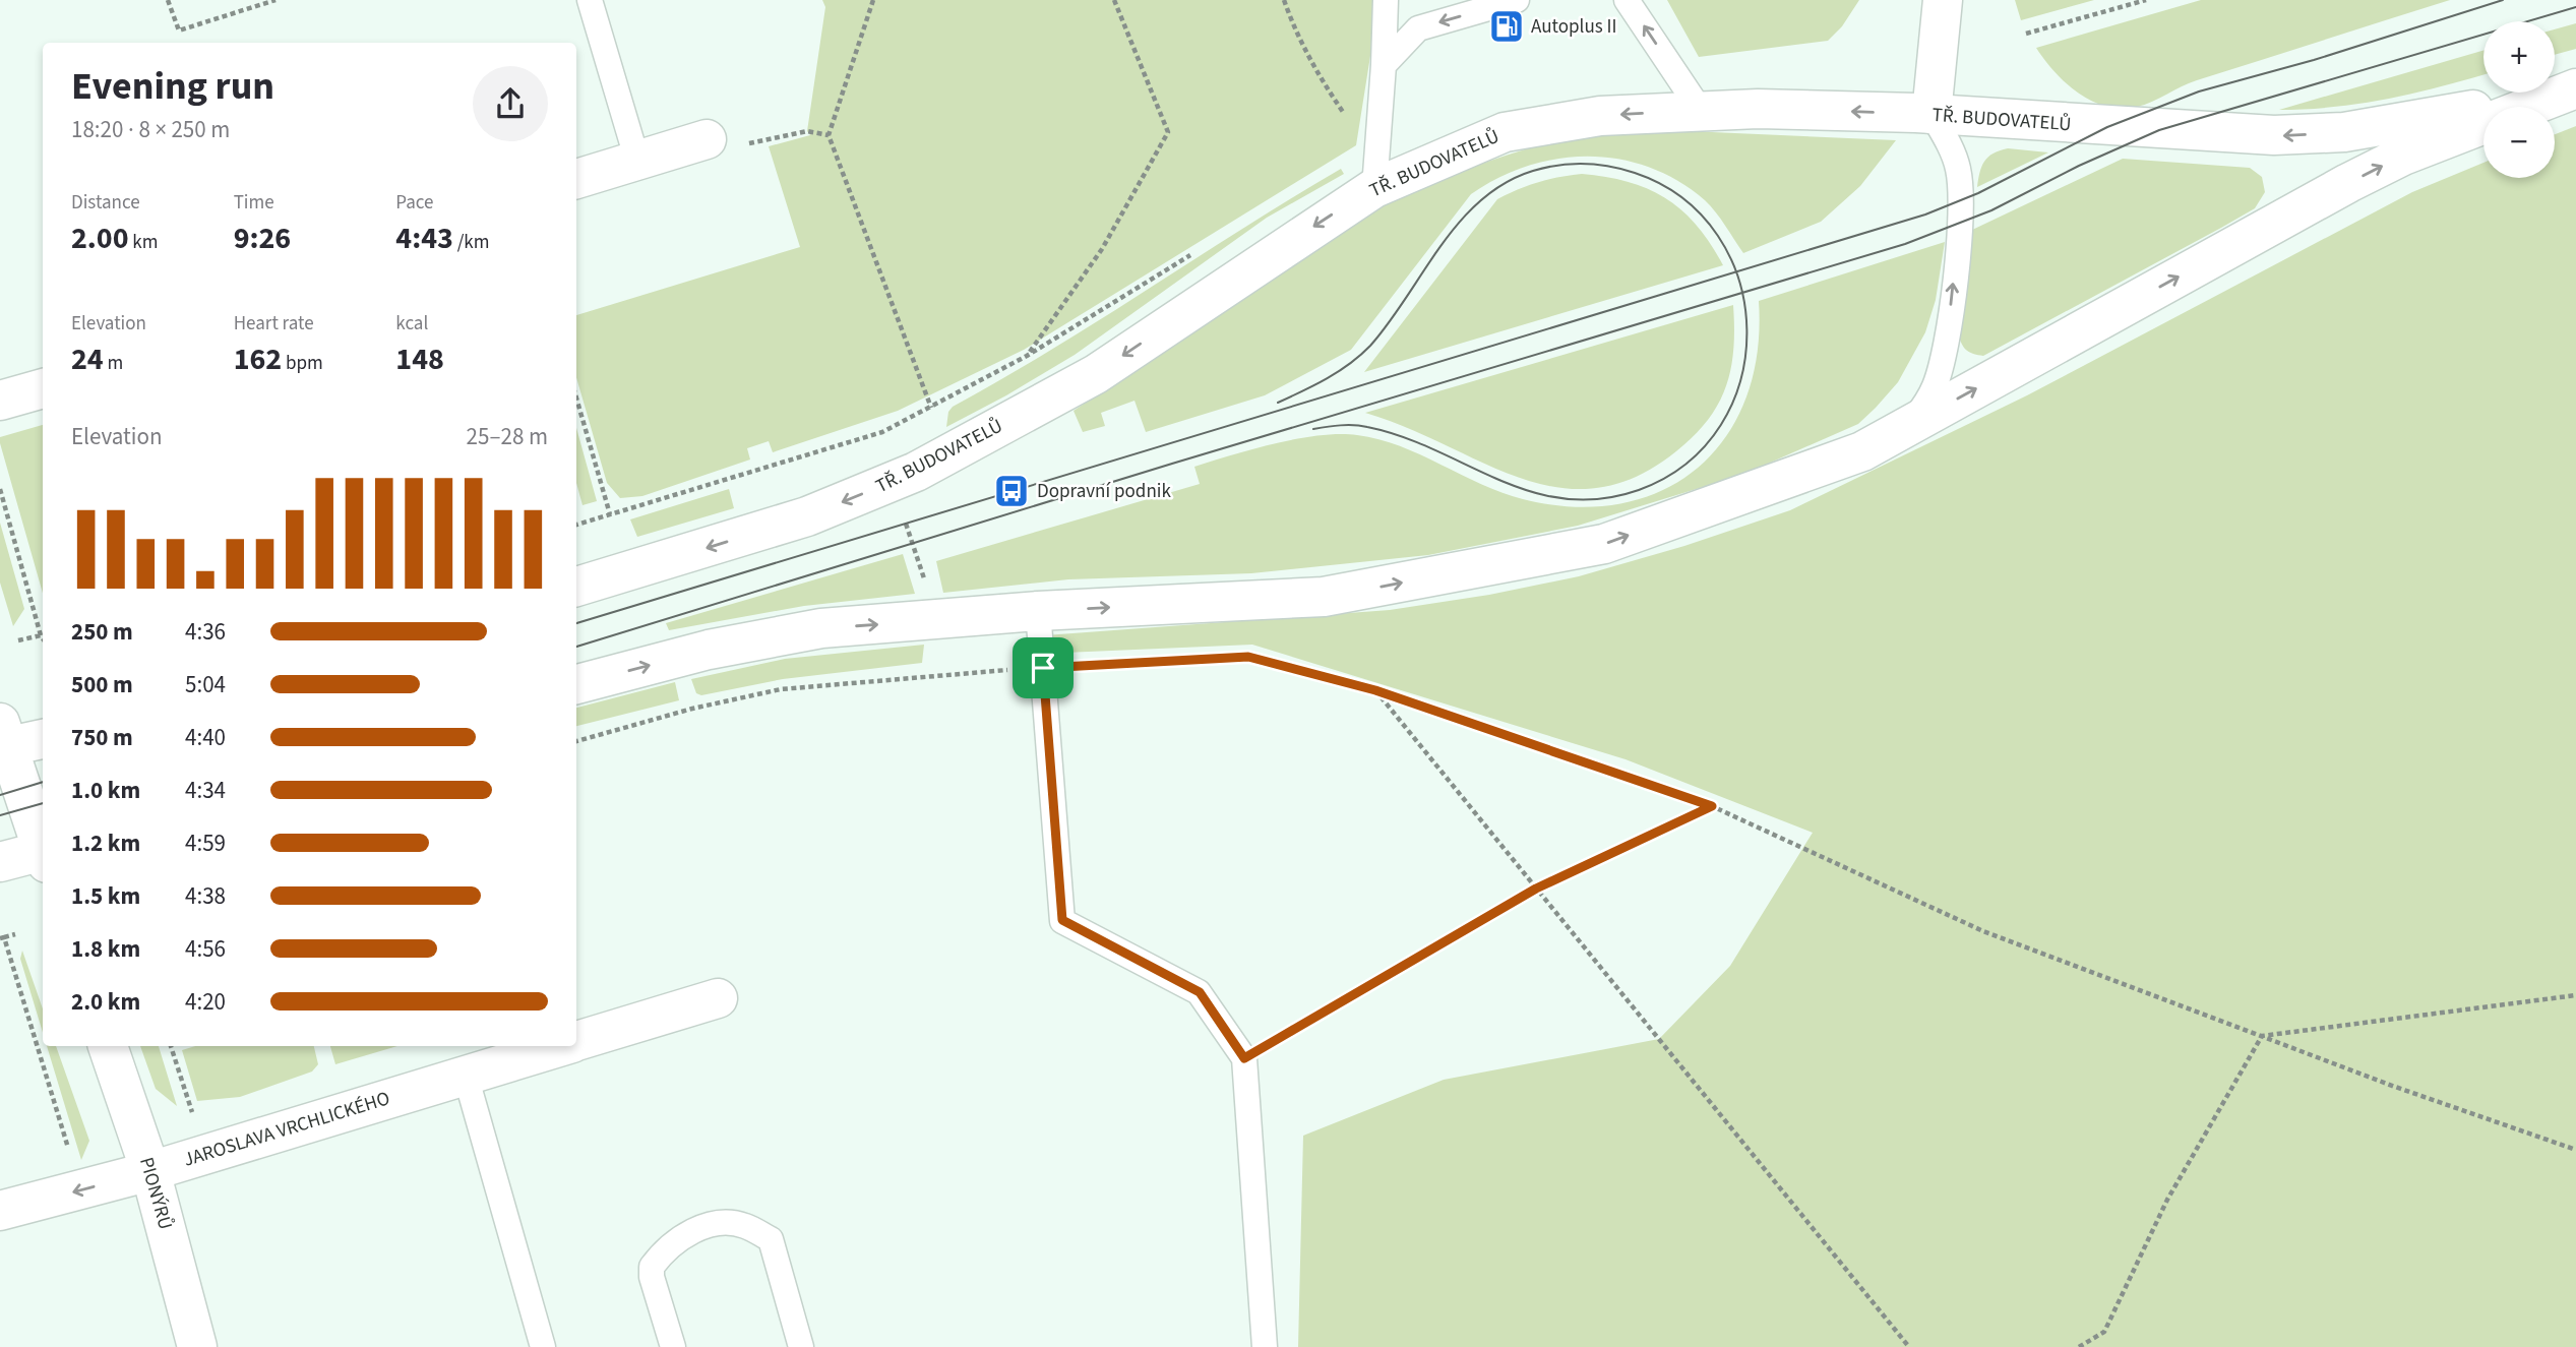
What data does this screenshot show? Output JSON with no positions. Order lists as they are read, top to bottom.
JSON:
{
  "streets": {
    "street": ["TŘ. BUDOVATELŮ", "JAROSLAVA VRCHLICKÉHO", "PIONÝRŮ"]
  },
  "crossings": [
    ["JAROSLAVA VRCHLICKÉHO", "PIONÝRŮ"]
  ],
  "places": {
    "fuel station": ["Autoplus II"],
    "bus stop": ["Dopravní podnik"]
  },
  "page": {
    "map_buttons": ["+", "−"],
    "heading": ["Evening run", "18:20 · 8 × 250 m"],
    "stats": [
      ["Distance", "2.00 km"],
      ["Time", "9:26"],
      ["Pace", "4:43 /km"],
      ["Elevation", "24 m"],
      ["Heart rate", "162 bpm"],
      ["kcal", "148"]
    ],
    "chart": ["Elevation", "25–28 m"],
    "list": [
      {
        "name": "250 m",
        "note": "4:36"
      },
      {
        "name": "500 m",
        "note": "5:04"
      },
      {
        "name": "750 m",
        "note": "4:40"
      },
      {
        "name": "1.0 km",
        "note": "4:34"
      },
      {
        "name": "1.2 km",
        "note": "4:59"
      },
      {
        "name": "1.5 km",
        "note": "4:38"
      },
      {
        "name": "1.8 km",
        "note": "4:56"
      },
      {
        "name": "2.0 km",
        "note": "4:20"
      }
    ]
  }
}
